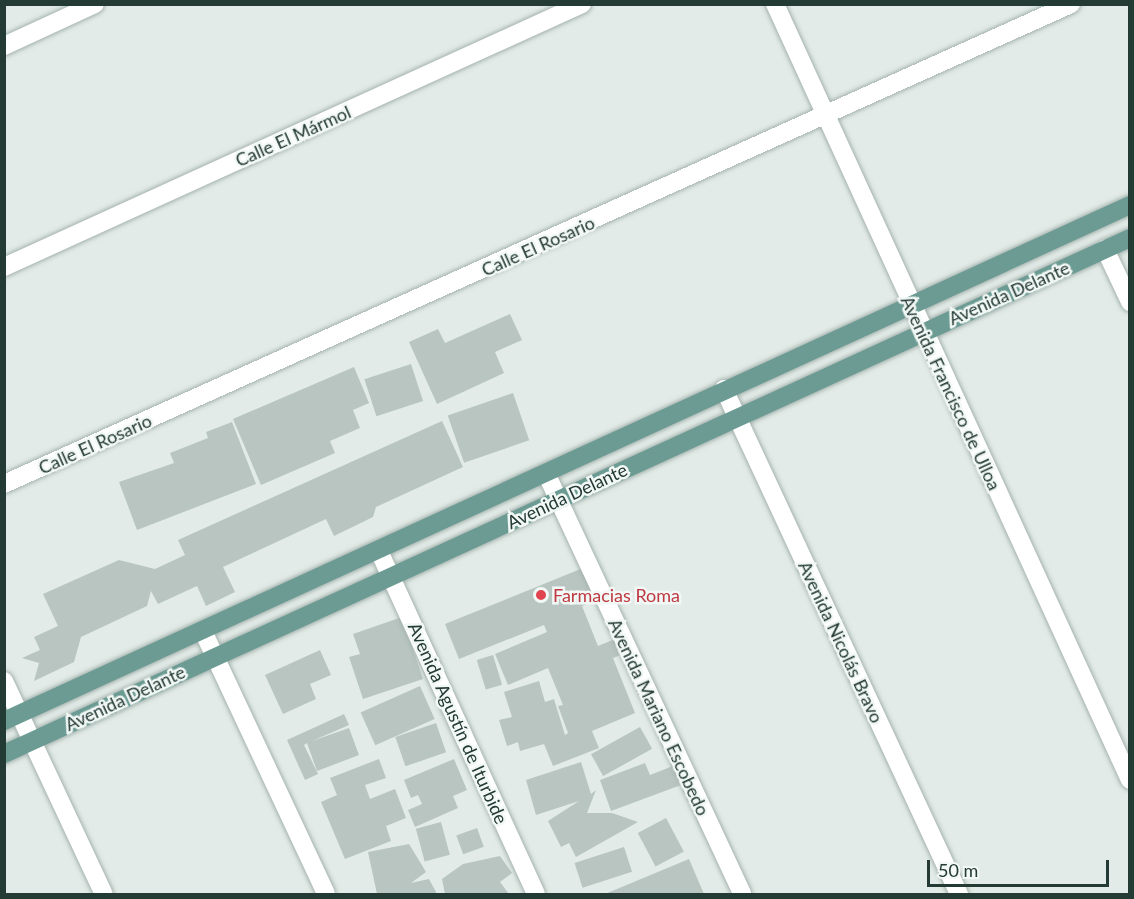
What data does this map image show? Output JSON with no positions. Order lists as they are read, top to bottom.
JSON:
{
  "streets": {
    "main road": ["Avenida Delante"],
    "street": [
      "Calle El Mármol",
      "Calle El Rosario",
      "Avenida Francisco de Ulloa",
      "Avenida Nicolás Bravo",
      "Avenida Mariano Escobedo",
      "Avenida Agustín de Iturbide"
    ]
  },
  "crossings": [
    ["Calle El Rosario", "Avenida Francisco de Ulloa"],
    ["Avenida Delante", "Avenida Francisco de Ulloa"],
    ["Avenida Delante", "Avenida Nicolás Bravo"],
    ["Avenida Delante", "Avenida Mariano Escobedo"],
    ["Avenida Delante", "Avenida Agustín de Iturbide"]
  ],
  "places": ["Farmacias Roma"],
  "scale_bar": "50 m"
}
